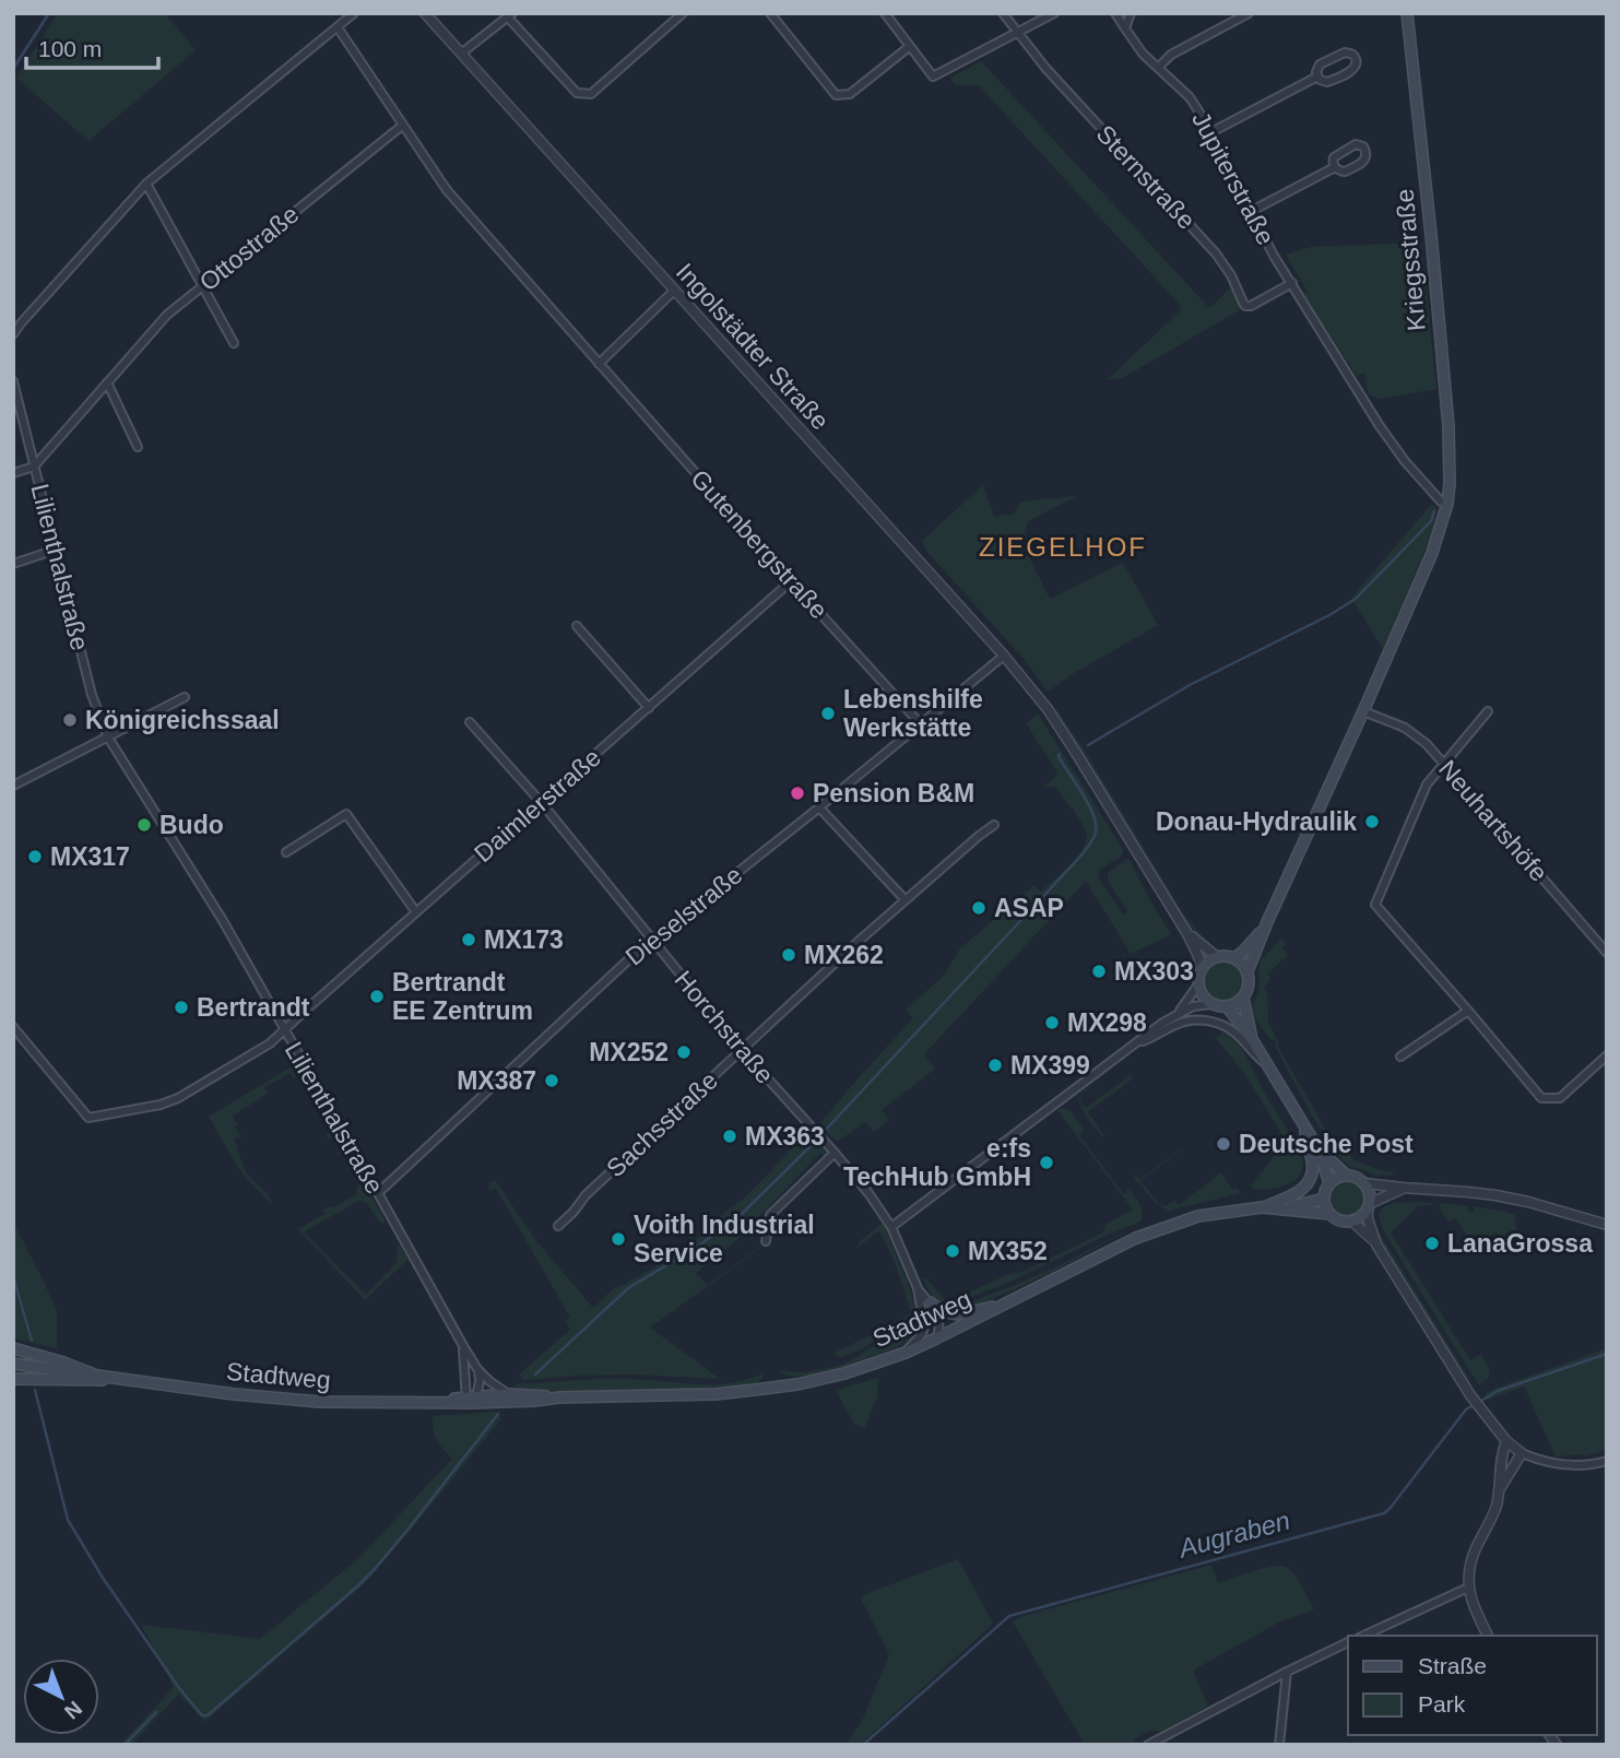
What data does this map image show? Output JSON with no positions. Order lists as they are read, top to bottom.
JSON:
{
  "streets": {
    "main road": ["Kriegsstraße", "Stadtweg"],
    "street": [
      "Sternstraße",
      "Jupiterstraße",
      "Ottostraße",
      "Ingolstädter Straße",
      "Gutenbergstraße",
      "Lilienthalstraße",
      "Daimlerstraße",
      "Neuhartshöfe",
      "Dieselstraße",
      "Horchstraße",
      "Sachsstraße"
    ]
  },
  "crossings": [
    ["Sternstraße", "Jupiterstraße"],
    ["Jupiterstraße", "Kriegsstraße"],
    ["Ottostraße", "Gutenbergstraße"],
    ["Ottostraße", "Lilienthalstraße"],
    ["Kriegsstraße", "Neuhartshöfe"],
    ["Ingolstädter Straße", "Dieselstraße"],
    ["Gutenbergstraße", "Daimlerstraße"],
    ["Gutenbergstraße", "Dieselstraße"],
    ["Lilienthalstraße", "Daimlerstraße"],
    ["Lilienthalstraße", "Dieselstraße"],
    ["Lilienthalstraße", "Stadtweg"],
    ["Daimlerstraße", "Horchstraße"],
    ["Dieselstraße", "Horchstraße"],
    ["Horchstraße", "Sachsstraße"],
    ["Horchstraße", "Stadtweg"]
  ],
  "districts": ["ZIEGELHOF"],
  "water": ["Augraben"],
  "places": [
    "Lebenshilfe Werkstätte",
    "Königreichssaal",
    "Pension B&M",
    "Donau-Hydraulik",
    "Budo",
    "MX317",
    "ASAP",
    "MX173",
    "MX262",
    "MX303",
    "Bertrandt EE Zentrum",
    "Bertrandt",
    "MX298",
    "MX252",
    "MX399",
    "MX387",
    "MX363",
    "Deutsche Post",
    "e:fs TechHub GmbH",
    "Voith Industrial Service",
    "LanaGrossa",
    "MX352"
  ],
  "legend": ["Straße", "Park"],
  "scale_bar": "100 m",
  "north": "bottom right"
}
